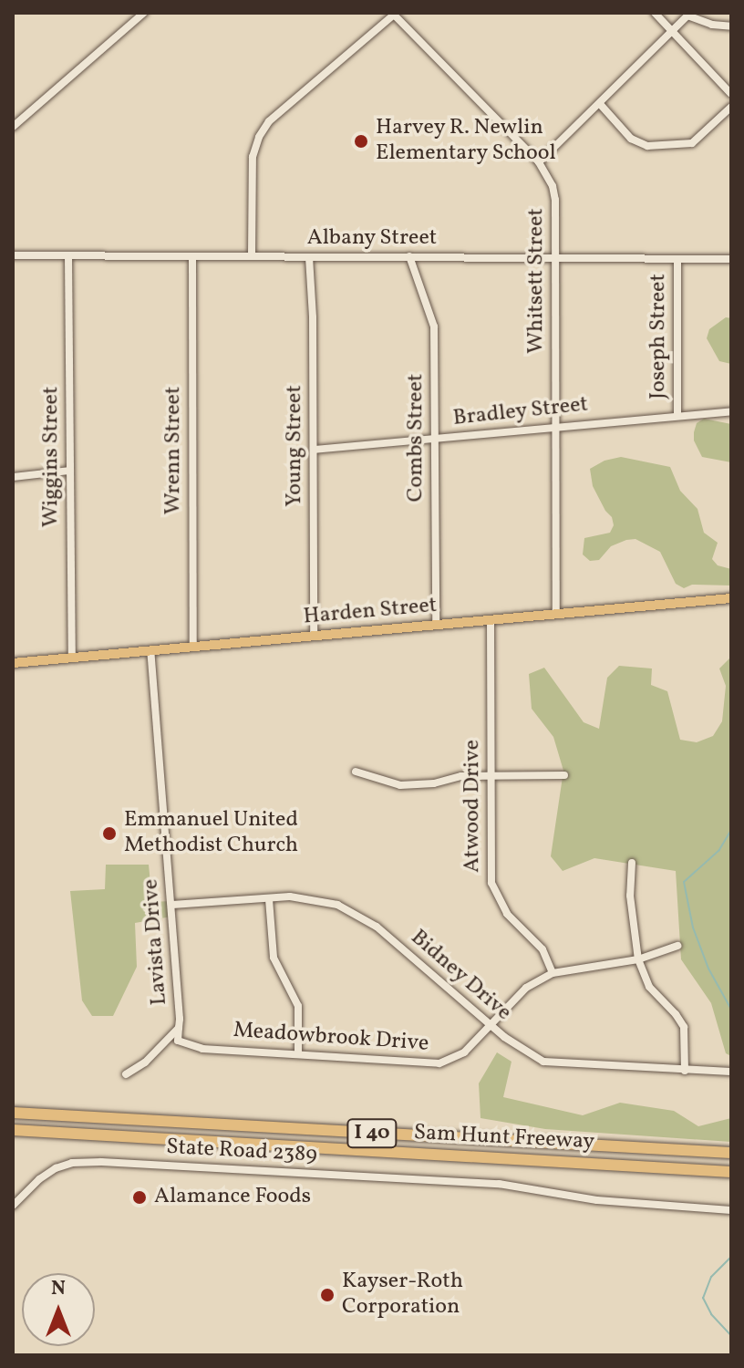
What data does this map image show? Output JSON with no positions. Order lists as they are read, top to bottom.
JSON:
{
  "streets": {
    "highway": ["I 40", "Sam Hunt Freeway"],
    "main road": ["Harden Street"],
    "street": [
      "Albany Street",
      "Whitsett Street",
      "Joseph Street",
      "Bradley Street",
      "Combs Street",
      "Young Street",
      "Wrenn Street",
      "Wiggins Street",
      "Atwood Drive",
      "Lavista Drive",
      "Bidney Drive",
      "Meadowbrook Drive",
      "State Road 2389"
    ]
  },
  "crossings": [
    ["Albany Street", "Whitsett Street"],
    ["Albany Street", "Joseph Street"],
    ["Albany Street", "Combs Street"],
    ["Albany Street", "Young Street"],
    ["Albany Street", "Wrenn Street"],
    ["Albany Street", "Wiggins Street"],
    ["Whitsett Street", "Bradley Street"],
    ["Whitsett Street", "Harden Street"],
    ["Joseph Street", "Bradley Street"],
    ["Bradley Street", "Combs Street"],
    ["Bradley Street", "Young Street"],
    ["Combs Street", "Harden Street"],
    ["Young Street", "Harden Street"],
    ["Wrenn Street", "Harden Street"],
    ["Wiggins Street", "Harden Street"],
    ["Harden Street", "Atwood Drive"],
    ["Harden Street", "Lavista Drive"],
    ["Atwood Drive", "Meadowbrook Drive"],
    ["Lavista Drive", "Bidney Drive"],
    ["Lavista Drive", "Meadowbrook Drive"],
    ["Bidney Drive", "Meadowbrook Drive"]
  ],
  "places": [
    "Harvey R. Newlin Elementary School",
    "Emmanuel United Methodist Church",
    "Alamance Foods",
    "Kayser-Roth Corporation"
  ],
  "north": "top"
}
